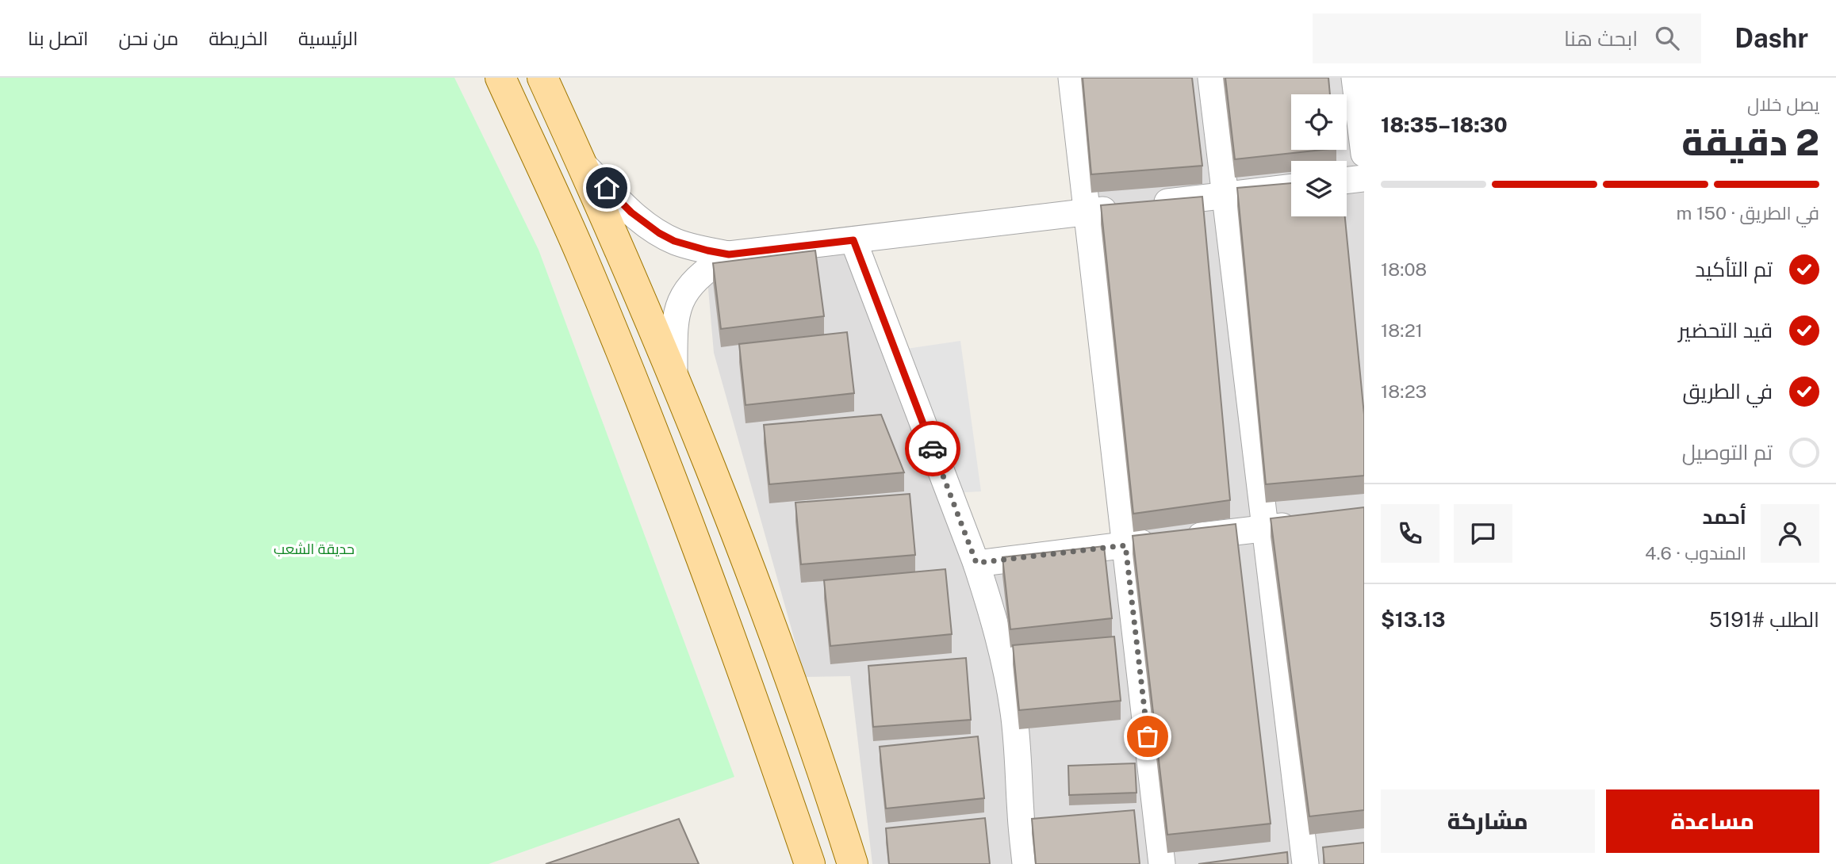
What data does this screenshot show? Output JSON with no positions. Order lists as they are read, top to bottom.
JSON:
{
  "parks": ["حديقة الشعب"],
  "page": {
    "header": "Dashr",
    "search": "ابحث هنا",
    "nav": [
      "الرئيسية",
      "الخريطة",
      "من نحن",
      "اتصل بنا"
    ],
    "heading": ["2 دقيقة", "يصل خلال", "18:30–18:35"],
    "panel": [
      "أحمد",
      "المندوب · 4.6",
      "الطلب #5191",
      "$13.13"
    ],
    "bar": "في الطريق · 150 m",
    "list": [
      ["تم التأكيد", "18:08"],
      ["قيد التحضير", "18:21"],
      ["في الطريق", "18:23"],
      "تم التوصيل"
    ],
    "buttons": ["مساعدة", "مشاركة"]
  }
}
